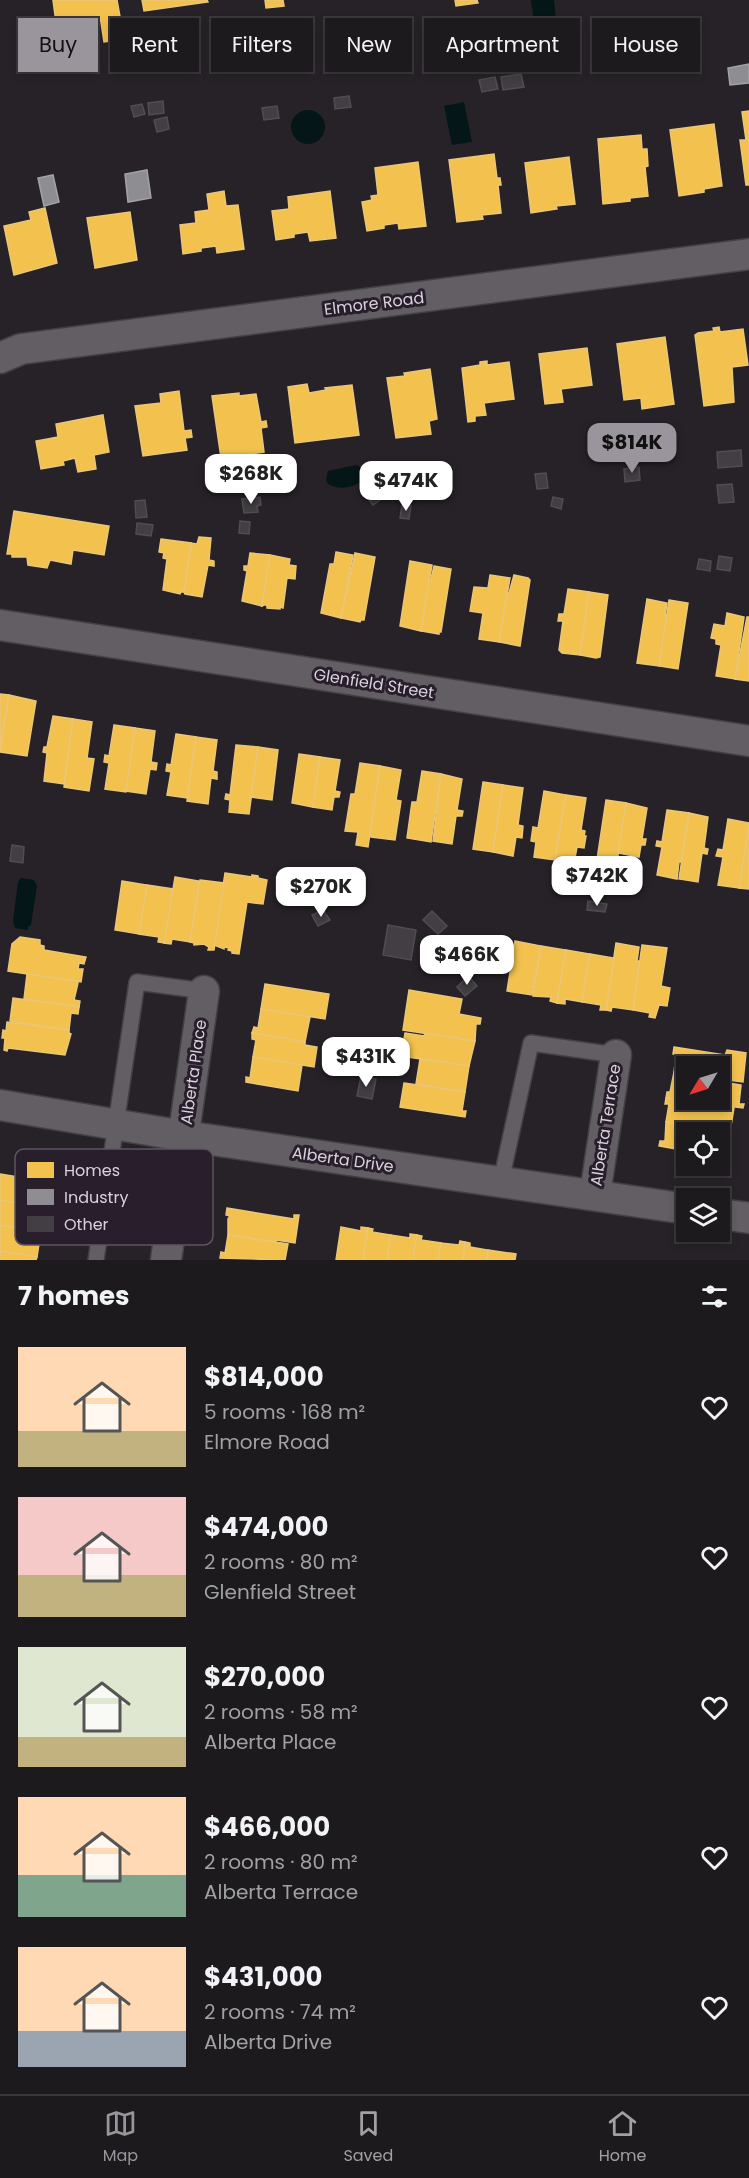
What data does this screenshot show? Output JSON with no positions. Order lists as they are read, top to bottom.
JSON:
{
  "streets": {
    "street": [
      "Elmore Road",
      "Glenfield Street",
      "Alberta Place",
      "Alberta Terrace",
      "Alberta Drive"
    ]
  },
  "crossings": [
    ["Alberta Place", "Alberta Drive"],
    ["Alberta Terrace", "Alberta Drive"]
  ],
  "legend": ["Homes", "Industry", "Other"],
  "north": "bottom left",
  "page": {
    "chip": [
      "Buy",
      "Rent",
      "Filters",
      "New",
      "Apartment",
      "House"
    ],
    "price": [
      "$814K",
      "$268K",
      "$474K",
      "$742K",
      "$270K",
      "$466K",
      "$431K"
    ],
    "heading": "7 homes",
    "list": [
      {
        "name": "$814,000",
        "note": "5 rooms · 168 m² · Elmore Road"
      },
      {
        "name": "$474,000",
        "note": "2 rooms · 80 m² · Glenfield Street"
      },
      {
        "name": "$270,000",
        "note": "2 rooms · 58 m² · Alberta Place"
      },
      {
        "name": "$466,000",
        "note": "2 rooms · 80 m² · Alberta Terrace"
      },
      {
        "name": "$431,000",
        "note": "2 rooms · 74 m² · Alberta Drive"
      }
    ],
    "tabs": ["Map", "Saved", "Home"]
  }
}
